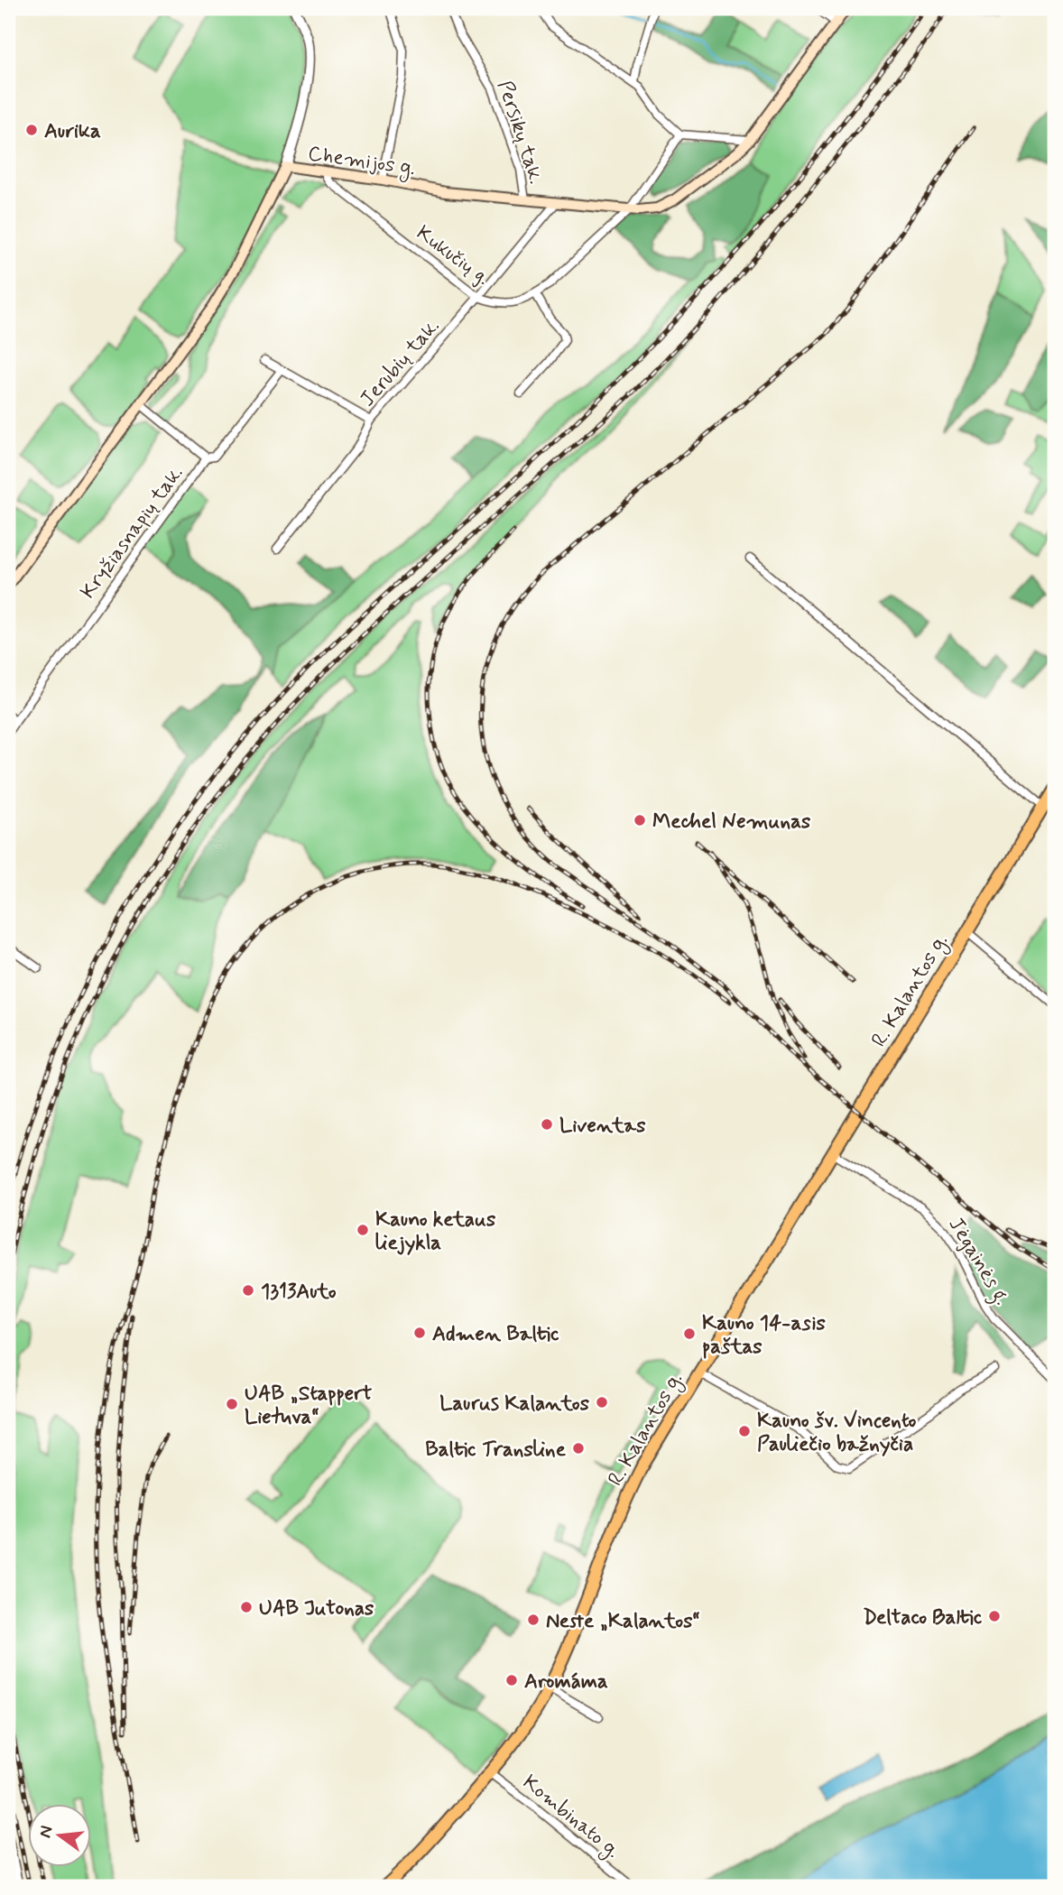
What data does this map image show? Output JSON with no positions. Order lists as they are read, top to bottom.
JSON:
{
  "streets": {
    "main road": ["Chemijos g.", "R. Kalantos g."],
    "street": [
      "Persikų tak.",
      "Kukučių g.",
      "Jerubių tak.",
      "Kryžiasnapių tak.",
      "Jėgainės g.",
      "Kombinato g."
    ]
  },
  "crossings": [
    ["Persikų tak.", "Chemijos g."],
    ["Chemijos g.", "Kukučių g."],
    ["Chemijos g.", "Jerubių tak."],
    ["Kukučių g.", "Jerubių tak."],
    ["R. Kalantos g.", "Jėgainės g."],
    ["R. Kalantos g.", "Kombinato g."]
  ],
  "places": [
    "Aurika",
    "Mechel Nemunas",
    "Liventas",
    "Kauno ketaus liejykla",
    "1313Auto",
    "Admen Baltic",
    "Kauno 14-asis paštas",
    "Laurus Kalantos",
    "UAB „Stappert Lietuva“",
    "Kauno šv. Vincento Pauliečio bažnyčia",
    "Baltic Transline",
    "UAB Jutonas",
    "Deltaco Baltic",
    "Neste „Kalantos“",
    "Aromáma"
  ],
  "north": "left"
}
